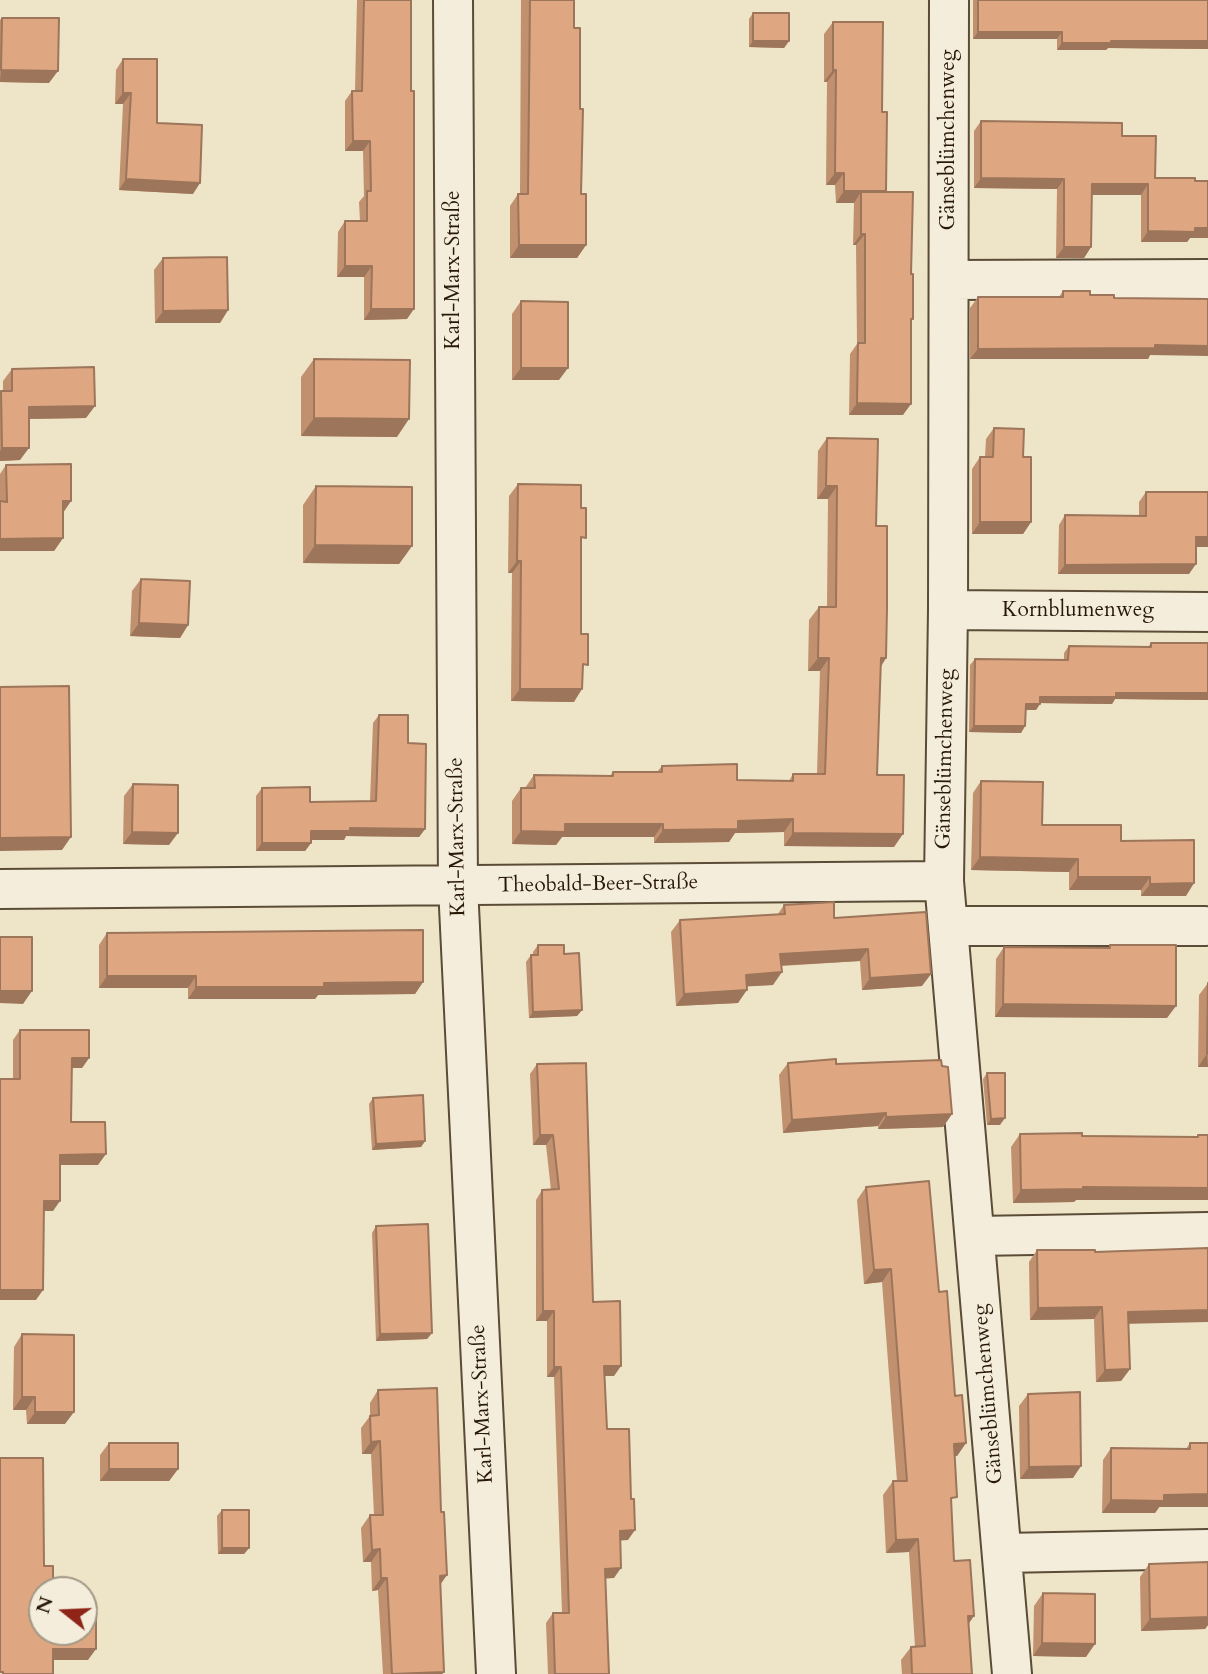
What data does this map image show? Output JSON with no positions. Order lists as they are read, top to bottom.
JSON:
{
  "streets": {
    "street": [
      "Gänseblümchenweg",
      "Karl-Marx-Straße",
      "Kornblumenweg",
      "Theobald-Beer-Straße"
    ]
  },
  "crossings": [
    ["Gänseblümchenweg", "Kornblumenweg"],
    ["Gänseblümchenweg", "Theobald-Beer-Straße"],
    ["Karl-Marx-Straße", "Theobald-Beer-Straße"]
  ],
  "north": "left"
}
